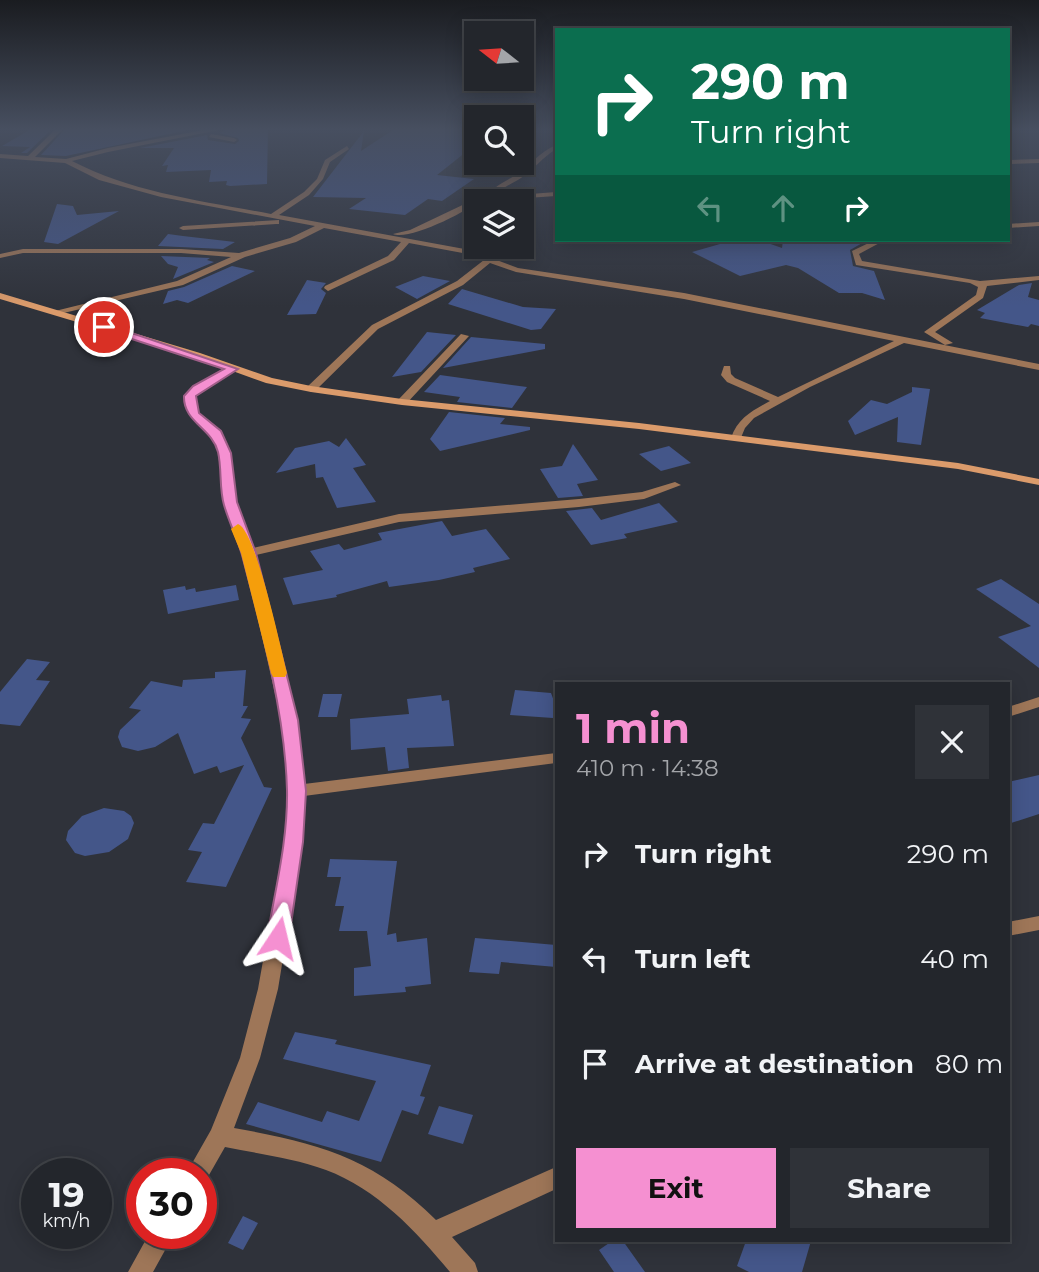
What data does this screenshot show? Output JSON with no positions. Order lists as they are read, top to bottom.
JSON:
{
  "north": "left",
  "page": {
    "turn": ["290 m", "Turn right"],
    "heading": ["1 min", "410 m · 14:38"],
    "list": [
      {
        "name": "Turn right",
        "value": "290 m"
      },
      {
        "name": "Turn left",
        "value": "40 m"
      },
      {
        "name": "Arrive at destination",
        "value": "80 m"
      }
    ],
    "buttons": ["Exit", "Share"],
    "speed": "19 km/h",
    "limit": "30"
  }
}
